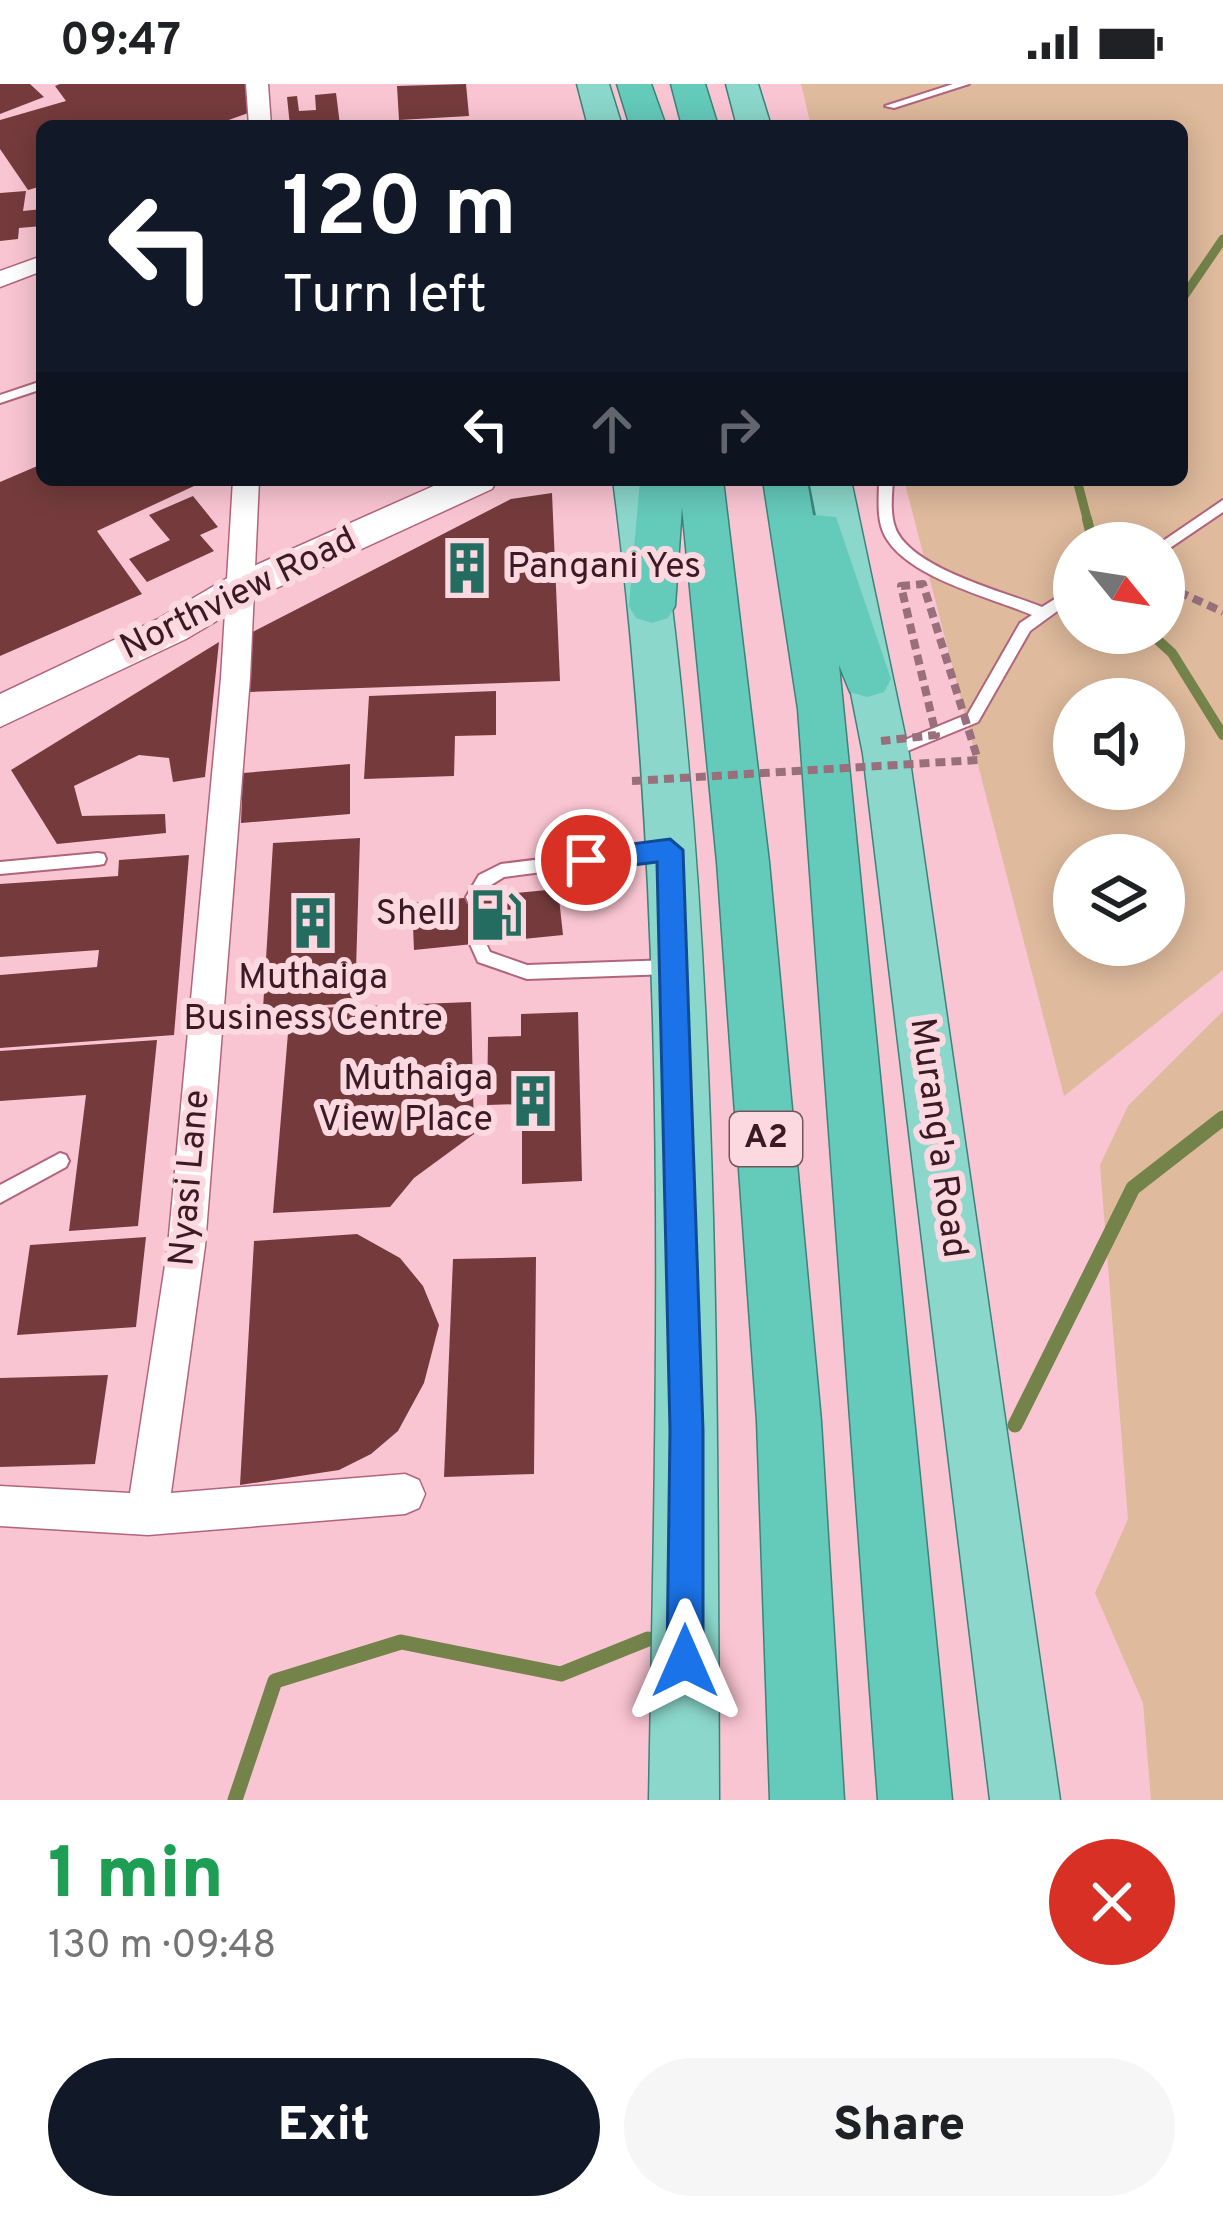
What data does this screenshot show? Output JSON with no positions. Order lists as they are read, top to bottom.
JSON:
{
  "streets": {
    "highway": ["Murang'a Road", "A2"],
    "main road": ["Northview Road"],
    "street": ["Nyasi Lane"]
  },
  "crossings": [
    ["Northview Road", "Nyasi Lane"]
  ],
  "places": {
    "building": ["Pangani Yes", "Muthaiga Business Centre", "Muthaiga View Place"],
    "fuel station": ["Shell"]
  },
  "north": "bottom right",
  "page": {
    "status": "09:47",
    "turn": ["120 m", "Turn left"],
    "heading": ["1 min", "130 m · 09:48"],
    "buttons": ["Exit", "Share"]
  }
}
